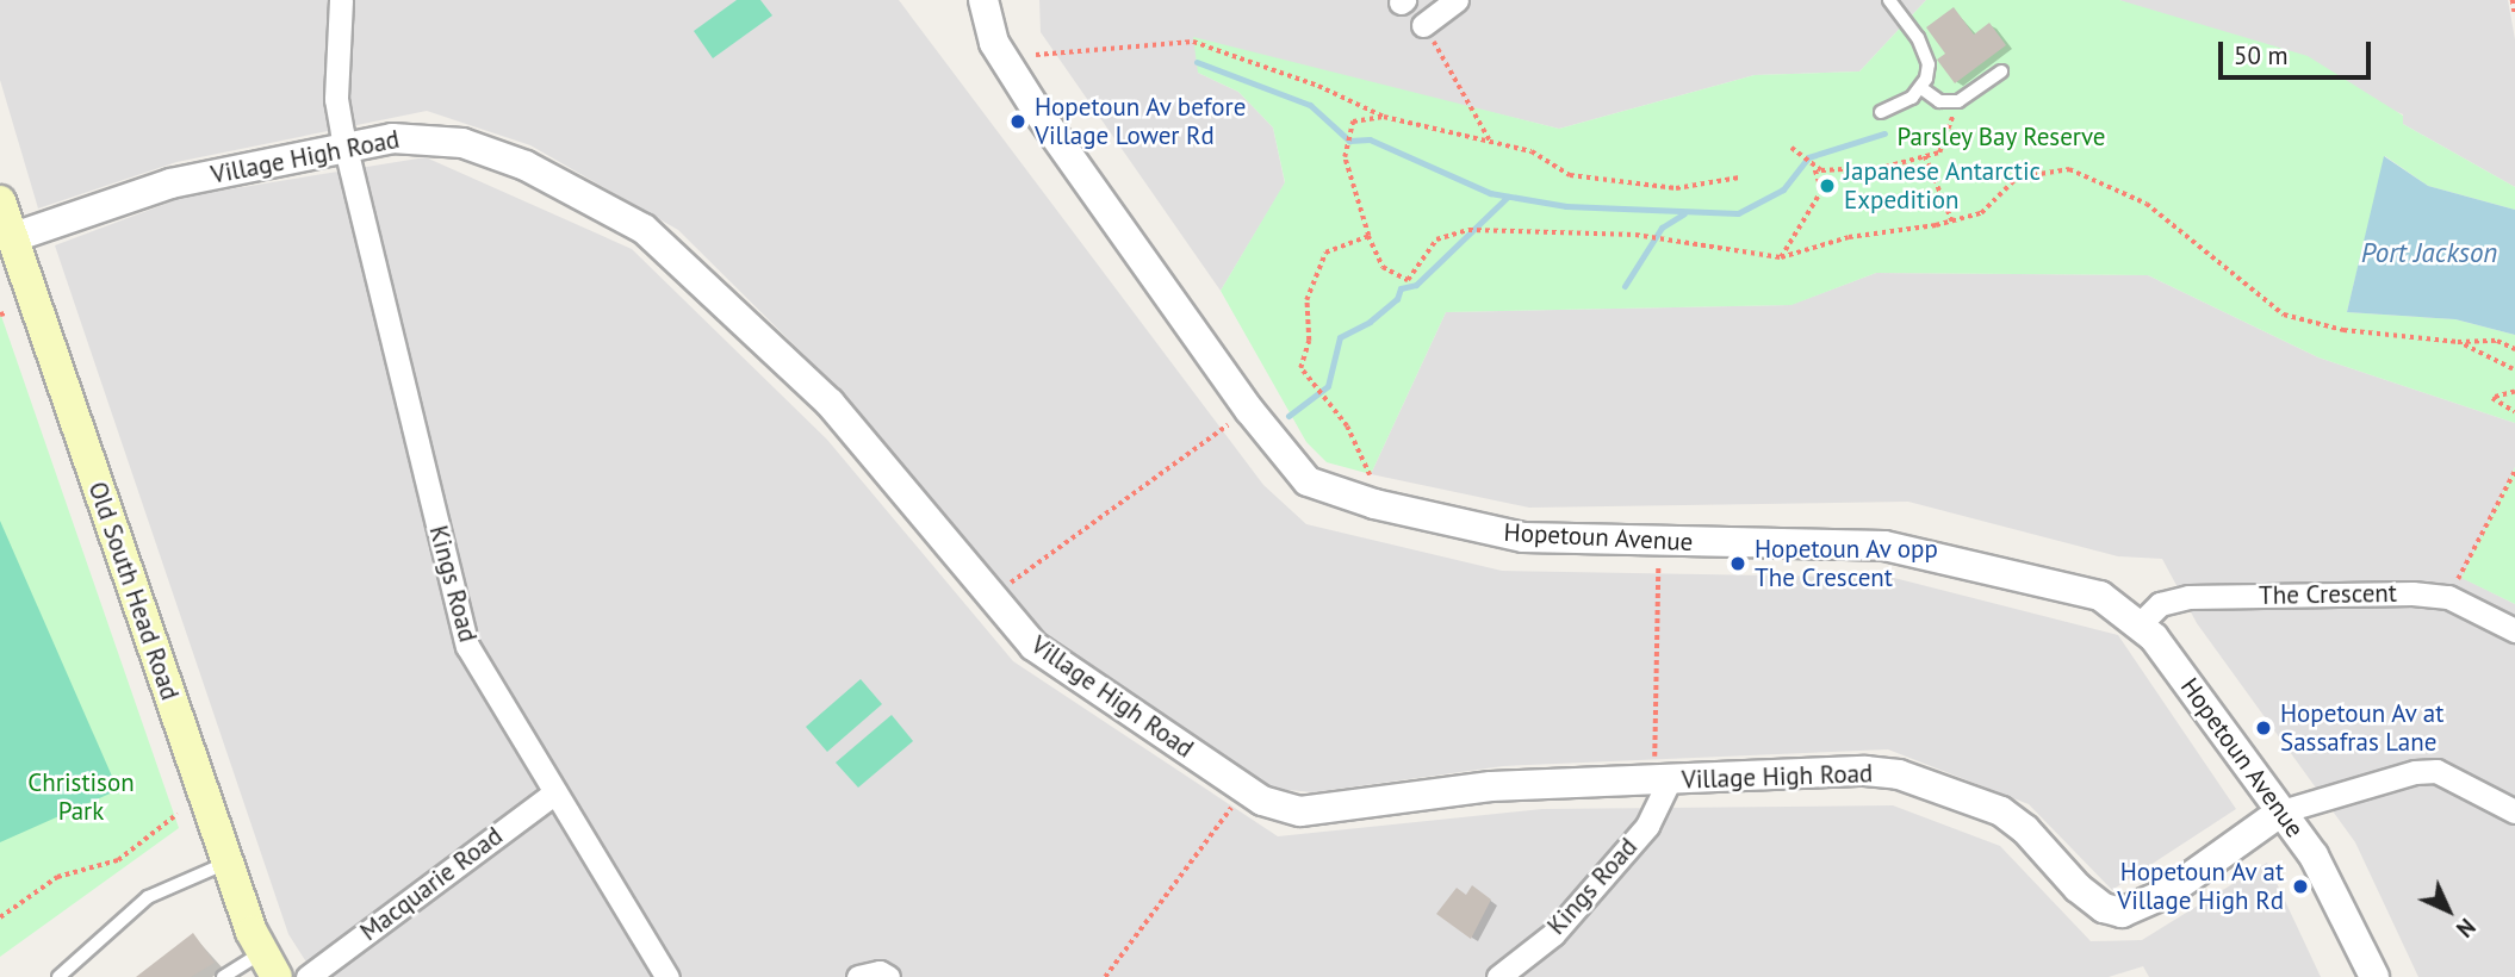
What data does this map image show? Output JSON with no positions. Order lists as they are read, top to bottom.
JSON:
{
  "streets": {
    "main road": ["Old South Head Road"],
    "street": [
      "Village High Road",
      "Hopetoun Avenue",
      "Kings Road",
      "The Crescent",
      "Macquarie Road"
    ]
  },
  "crossings": [
    ["Village High Road", "Hopetoun Avenue"],
    ["Village High Road", "Kings Road"],
    ["Village High Road", "Old South Head Road"],
    ["Hopetoun Avenue", "The Crescent"],
    ["Kings Road", "Macquarie Road"]
  ],
  "water": ["Port Jackson"],
  "parks": ["Parsley Bay Reserve", "Christison Park"],
  "places": [
    "Hopetoun Av before Village Lower Rd",
    "Japanese Antarctic Expedition",
    "Hopetoun Av opp The Crescent",
    "Hopetoun Av at Sassafras Lane",
    "Hopetoun Av at Village High Rd"
  ],
  "scale_bar": "50 m",
  "north": "bottom right"
}
